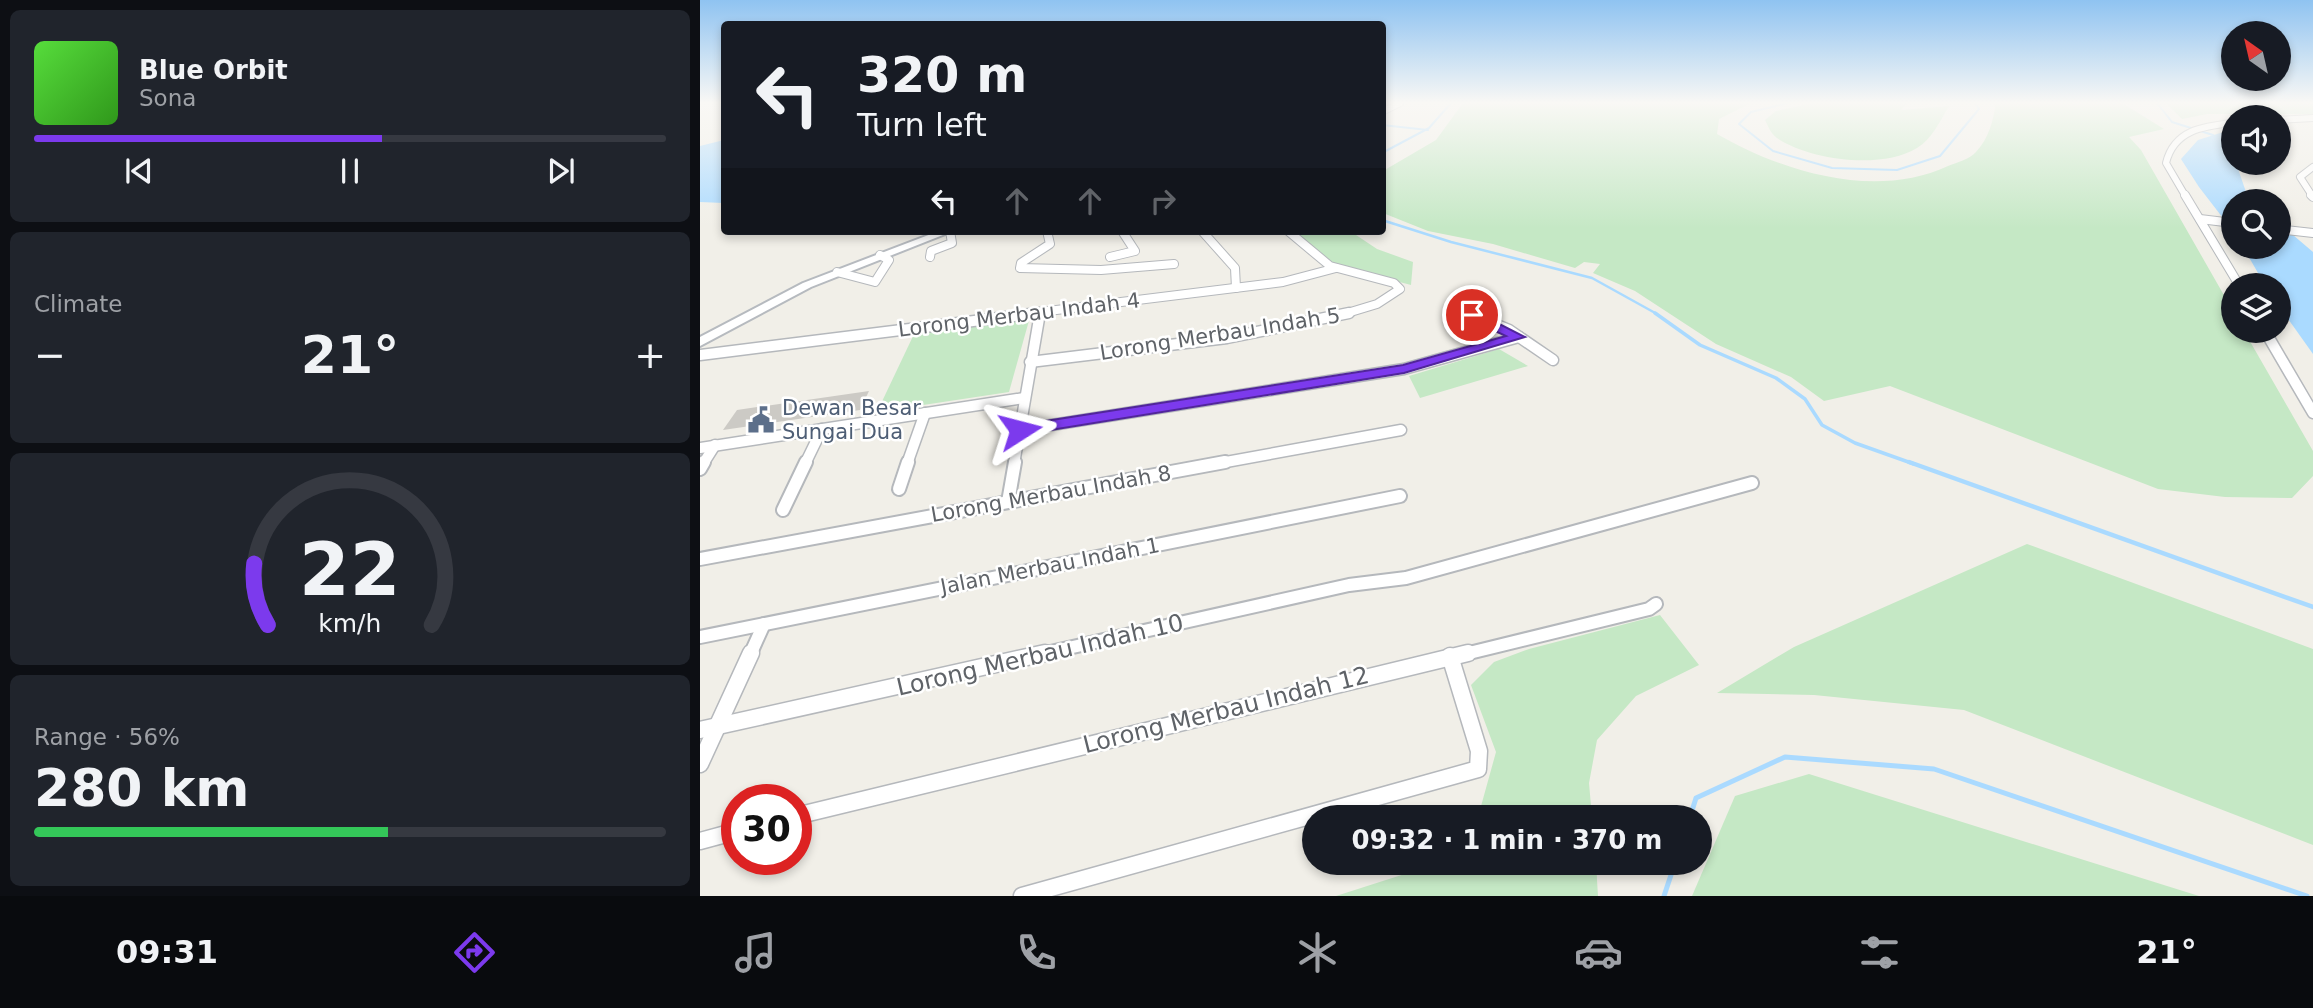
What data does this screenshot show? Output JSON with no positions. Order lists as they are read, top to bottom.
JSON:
{
  "streets": {
    "street": [
      "Lorong Merbau Indah 4",
      "Lorong Merbau Indah 5",
      "Lorong Merbau Indah 8",
      "Jalan Merbau Indah 1",
      "Lorong Merbau Indah 10",
      "Lorong Merbau Indah 12"
    ]
  },
  "crossings": [
    ["Lorong Merbau Indah 4", "Lorong Merbau Indah 5"]
  ],
  "places": {
    "public building": ["Dewan Besar Sungai Dua"]
  },
  "north": "top left",
  "page": {
    "turn": ["320 m", "Turn left"],
    "song": ["Blue Orbit", "Sona"],
    "tile": [
      "Climate",
      ["Range · 56%", "280 km"]
    ],
    "heat": ["−", "21°", "+"],
    "limit": "30",
    "trip": "09:32 · 1 min · 370 m",
    "tabs": ["09:31", "21°"],
    "gauge": ["22", "km/h"]
  }
}
